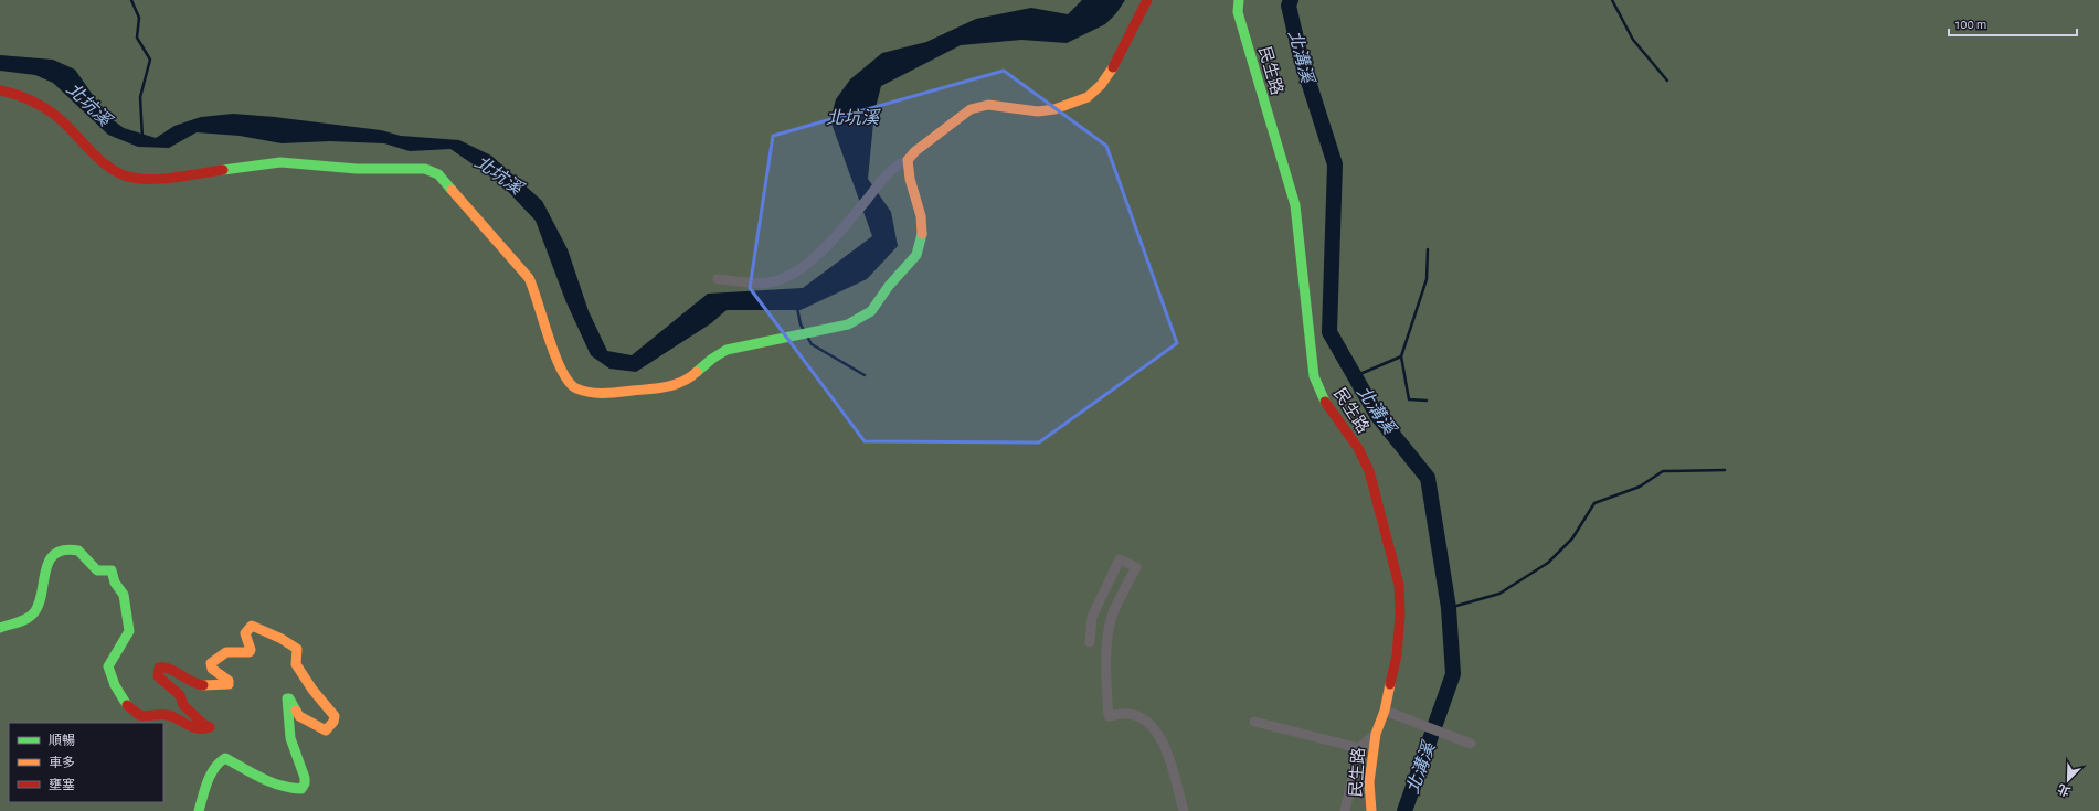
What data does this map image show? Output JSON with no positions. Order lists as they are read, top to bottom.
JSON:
{
  "streets": {
    "street": ["民生路"]
  },
  "water": ["北溝溪", "北坑溪"],
  "legend": ["順暢", "車多", "壅塞"],
  "scale_bar": "100 m",
  "north": "bottom left"
}
